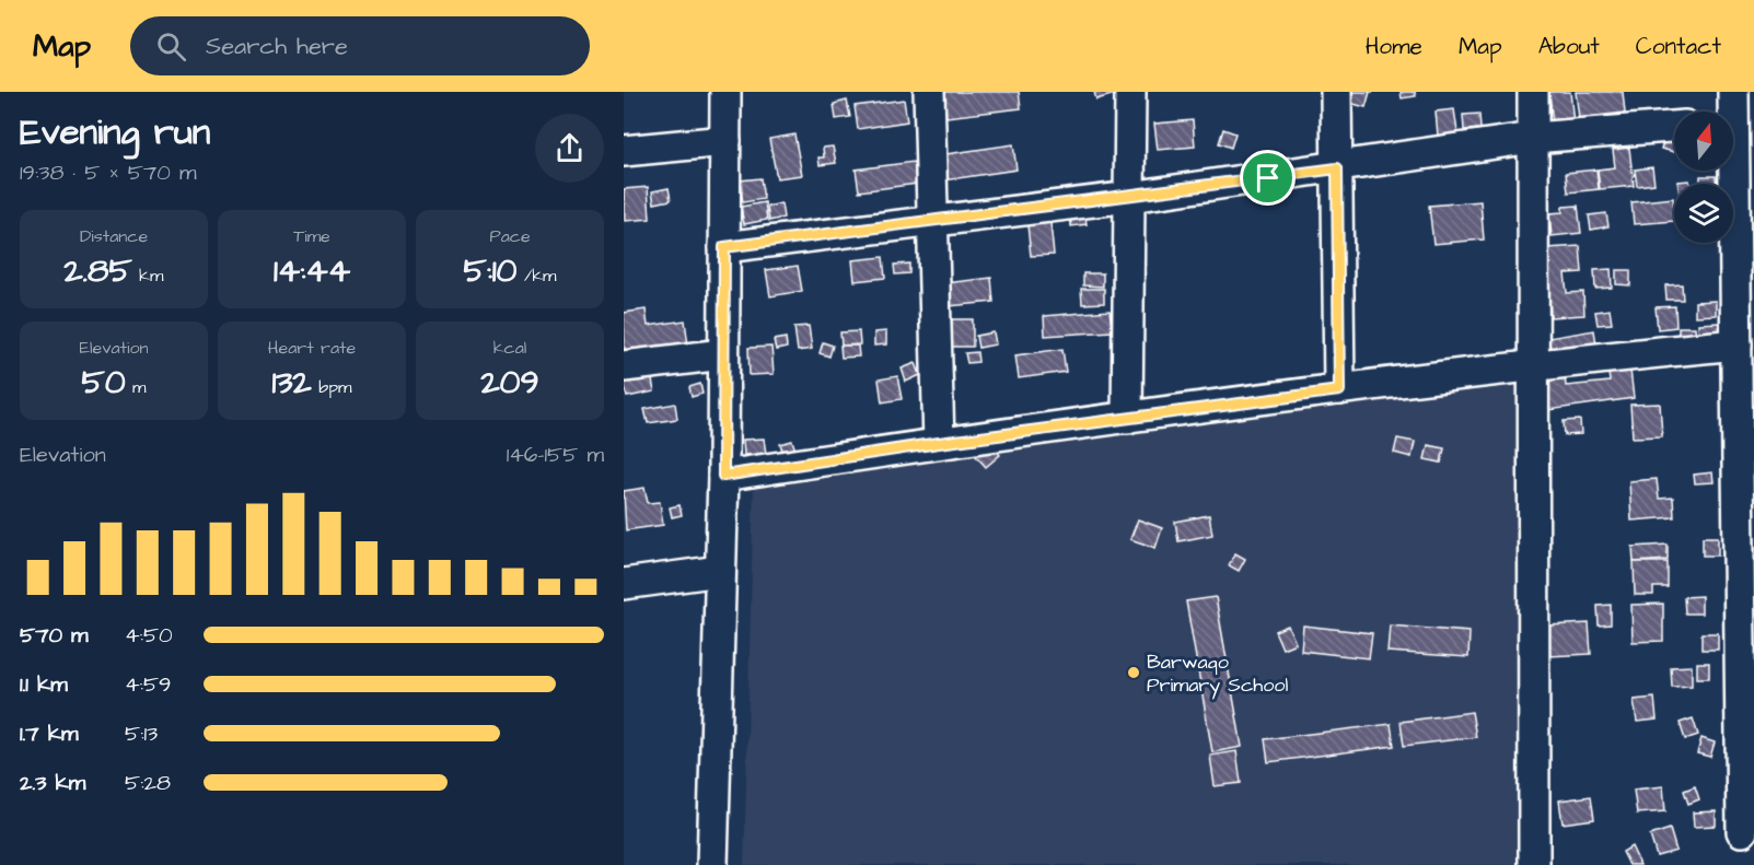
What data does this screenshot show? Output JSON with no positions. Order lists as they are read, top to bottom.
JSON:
{
  "places": ["Barwaqo Primary School"],
  "north": "top",
  "page": {
    "header": "Map",
    "search": "Search here",
    "nav": [
      "Home",
      "Map",
      "About",
      "Contact"
    ],
    "heading": ["Evening run", "19:38 · 5 × 570 m"],
    "stats": [
      ["Distance", "2.85 km"],
      ["Time", "14:44"],
      ["Pace", "5:10 /km"],
      ["Elevation", "50 m"],
      ["Heart rate", "132 bpm"],
      ["kcal", "209"]
    ],
    "chart": ["Elevation", "146–155 m"],
    "list": [
      {
        "name": "570 m",
        "note": "4:50"
      },
      {
        "name": "1.1 km",
        "note": "4:59"
      },
      {
        "name": "1.7 km",
        "note": "5:13"
      },
      {
        "name": "2.3 km",
        "note": "5:28"
      }
    ]
  }
}
